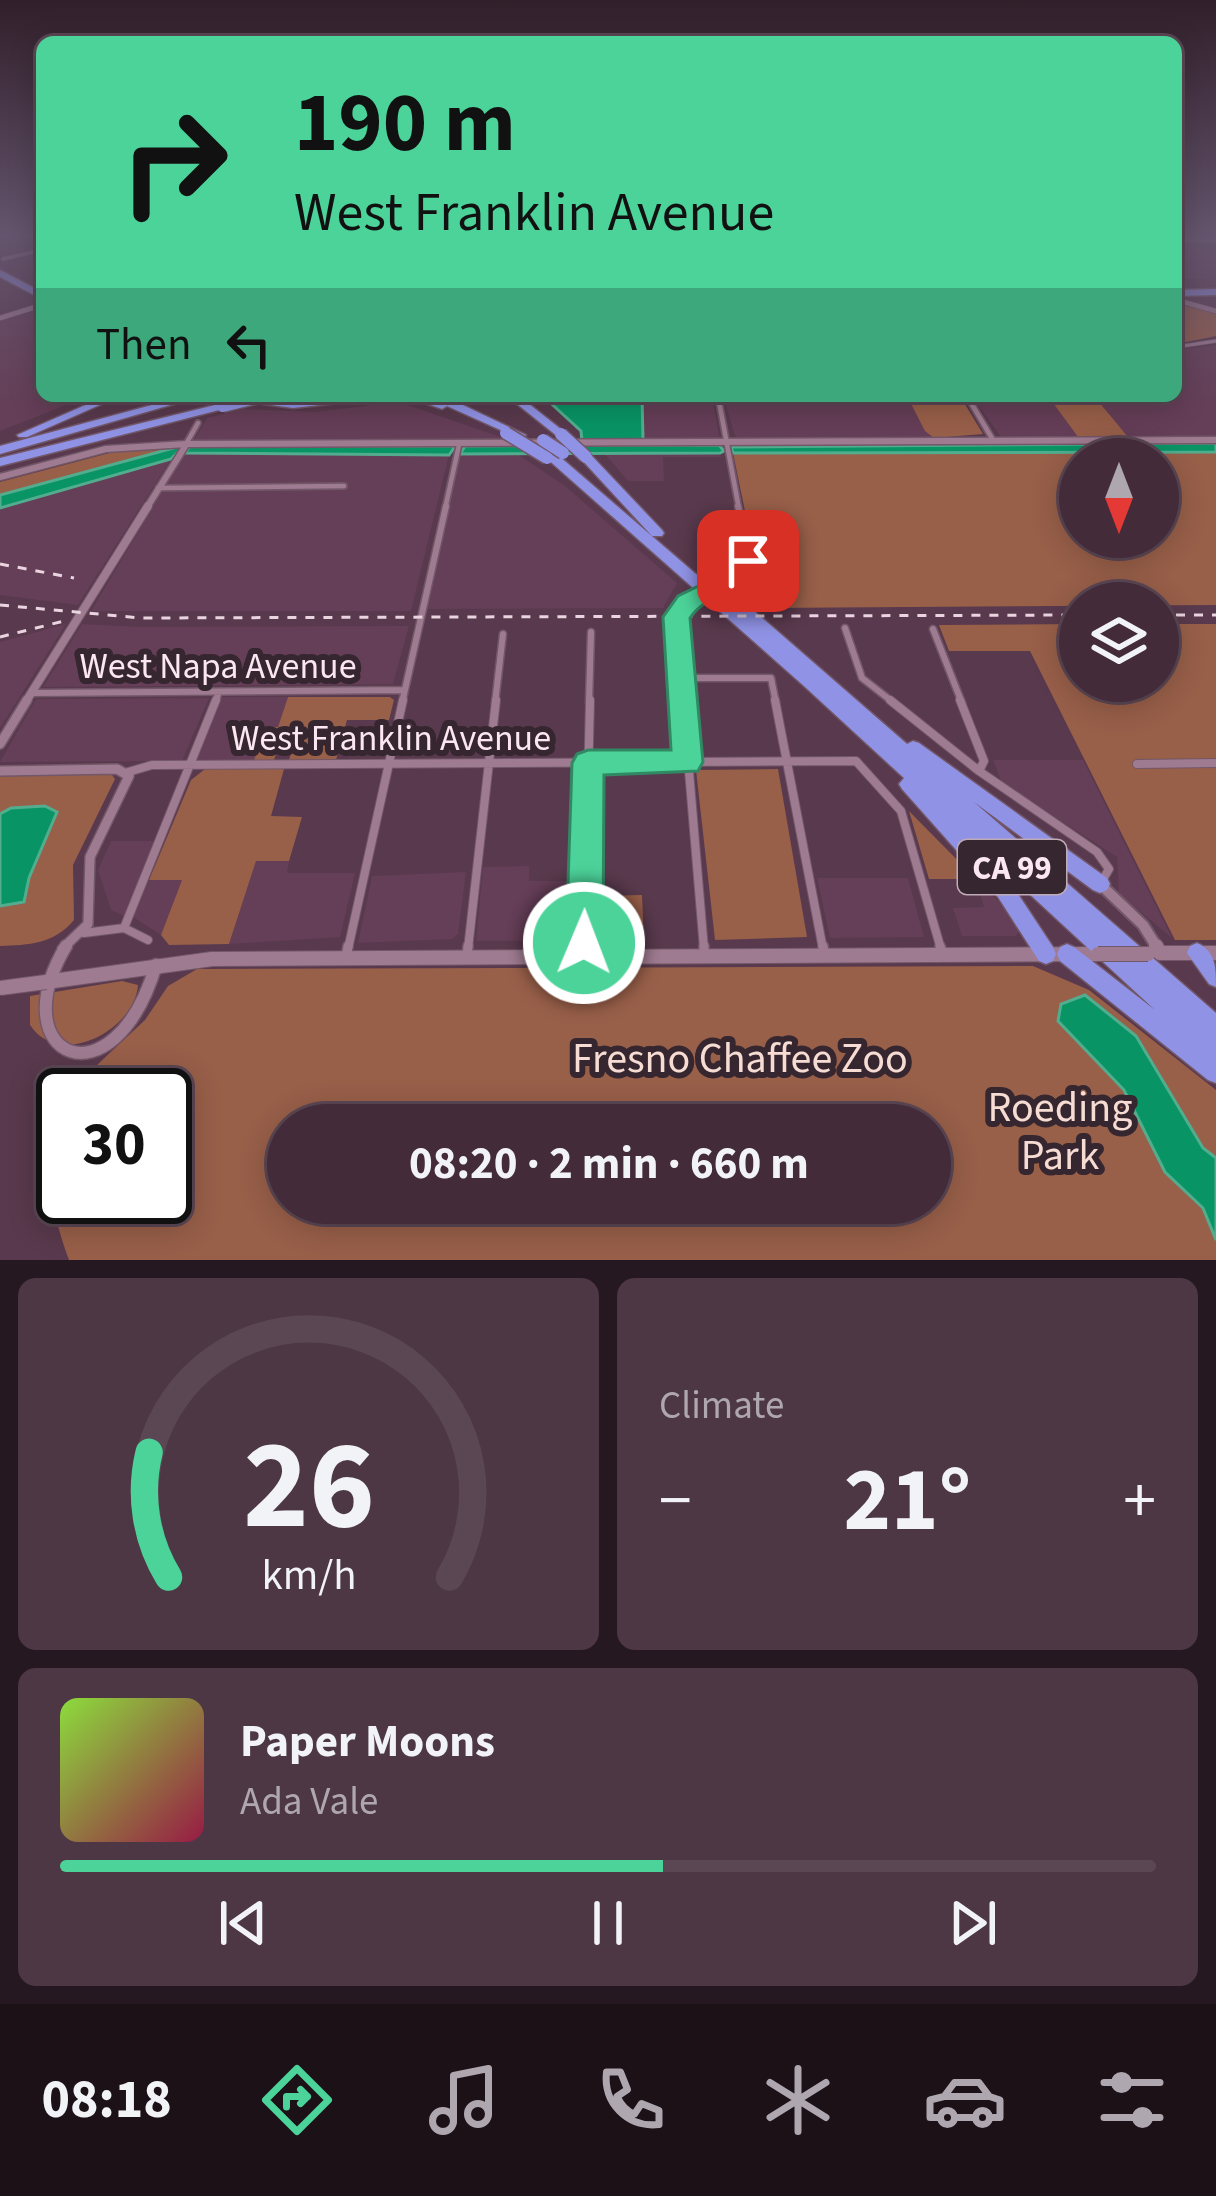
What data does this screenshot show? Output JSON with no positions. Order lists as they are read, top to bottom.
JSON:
{
  "streets": {
    "highway": ["CA 99"],
    "street": ["West Napa Avenue", "West Franklin Avenue"]
  },
  "parks": ["Fresno Chaffee Zoo", "Roeding Park"],
  "north": "bottom",
  "page": {
    "turn": ["190 m", "West Franklin Avenue"],
    "then": "Then",
    "limit": "30",
    "trip": "08:20 · 2 min · 660 m",
    "tile": "Climate",
    "heat": ["−", "21°", "+"],
    "song": ["Paper Moons", "Ada Vale"],
    "tabs": "08:18",
    "gauge": ["26", "km/h"]
  }
}
